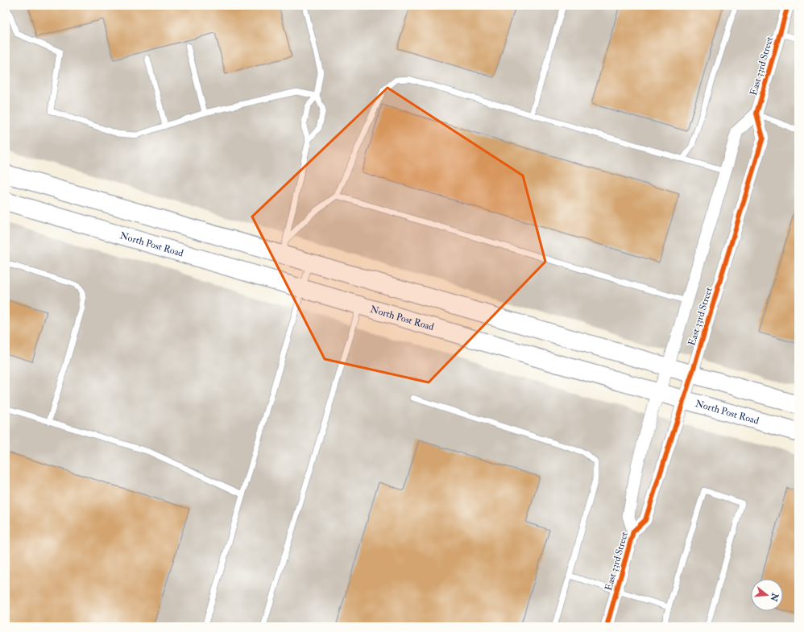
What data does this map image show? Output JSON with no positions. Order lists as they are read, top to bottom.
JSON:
{
  "streets": {
    "main road": ["North Post Road"],
    "street": ["East 33rd Street"]
  },
  "crossings": [
    ["East 33rd Street", "North Post Road"]
  ],
  "north": "right"
}
